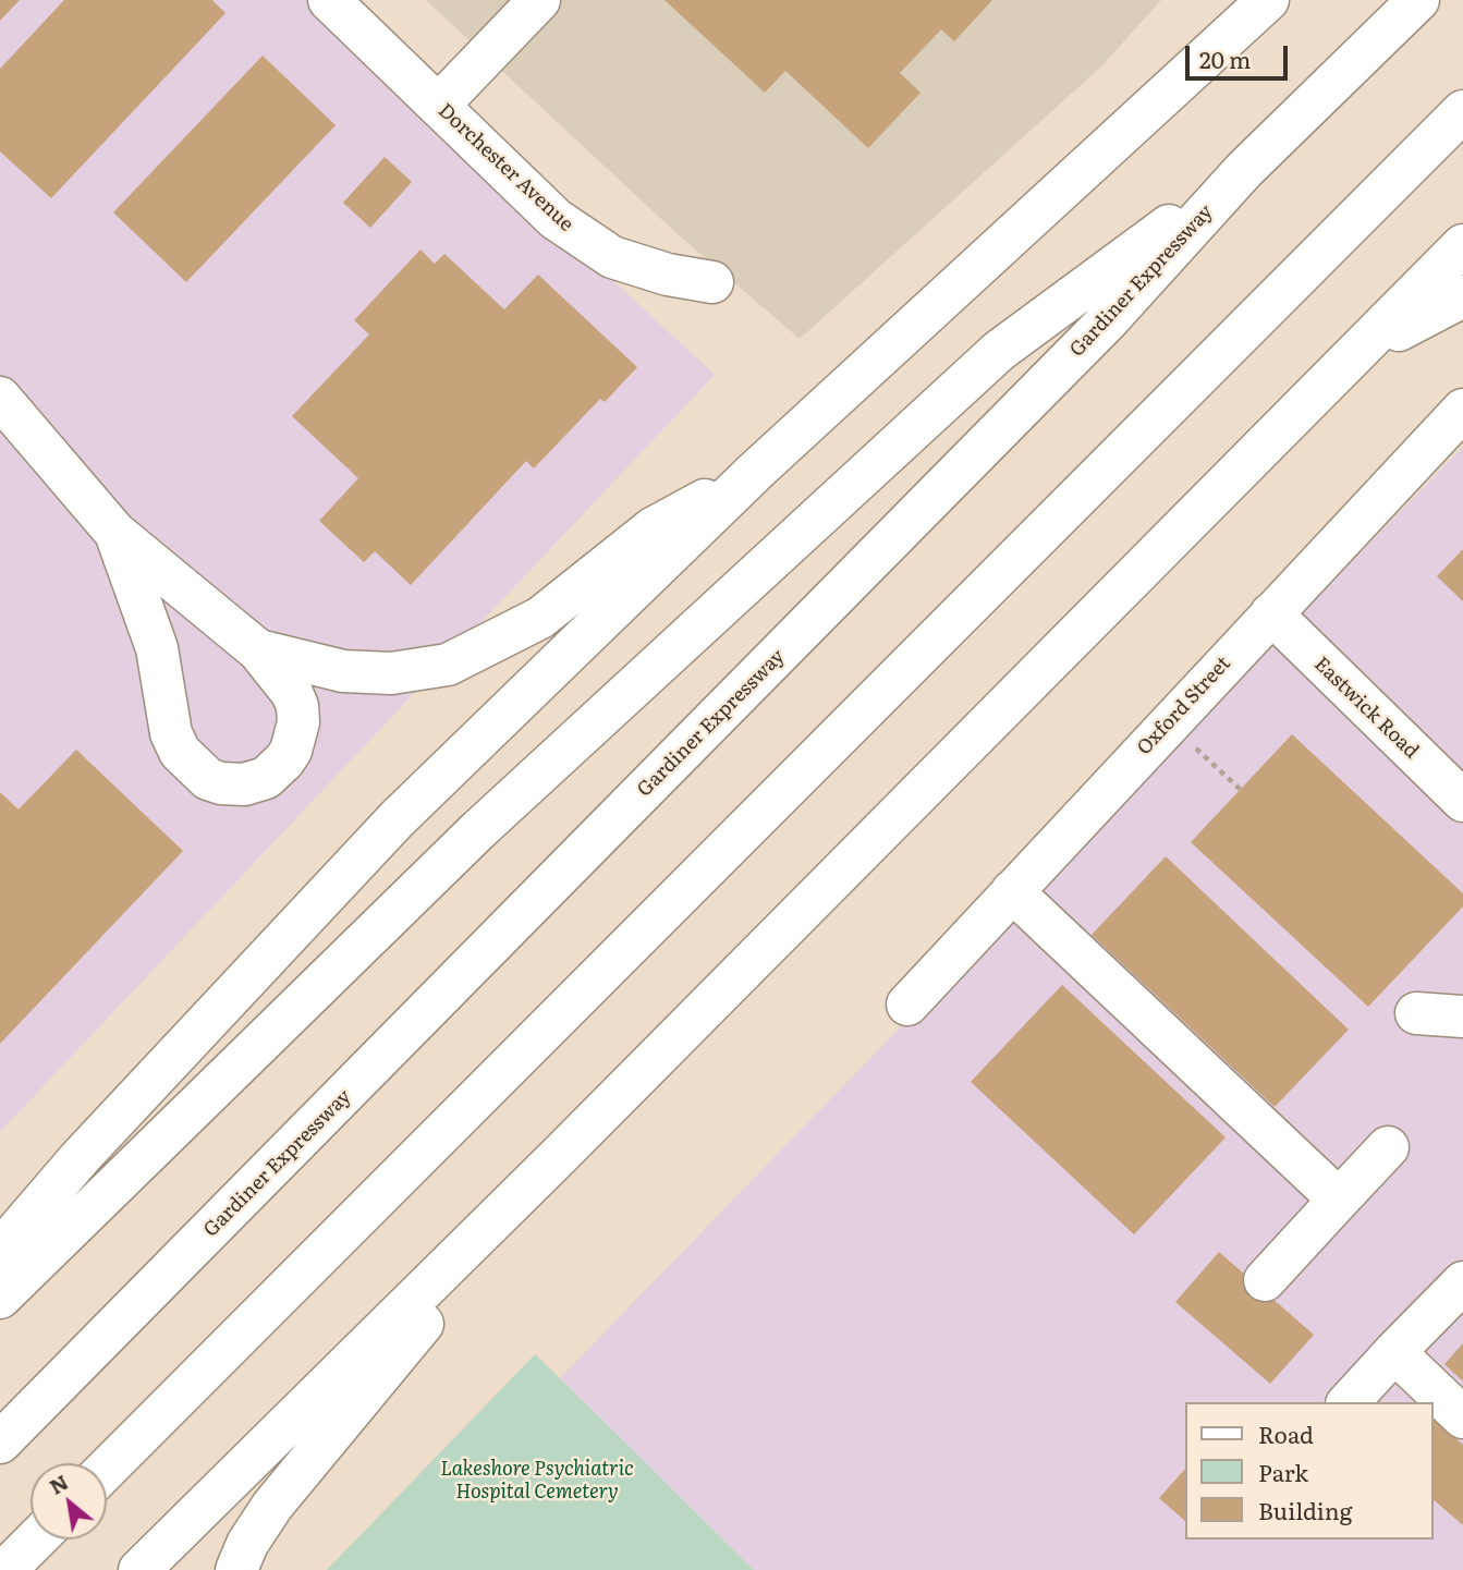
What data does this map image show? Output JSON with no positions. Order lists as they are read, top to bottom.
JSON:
{
  "streets": {
    "main road": [
      "Dorchester Avenue",
      "Gardiner Expressway",
      "Oxford Street",
      "Eastwick Road"
    ]
  },
  "crossings": [
    ["Oxford Street", "Eastwick Road"]
  ],
  "parks": ["Lakeshore Psychiatric Hospital Cemetery"],
  "legend": ["Road", "Park", "Building"],
  "scale_bar": "20 m",
  "north": "top left"
}
